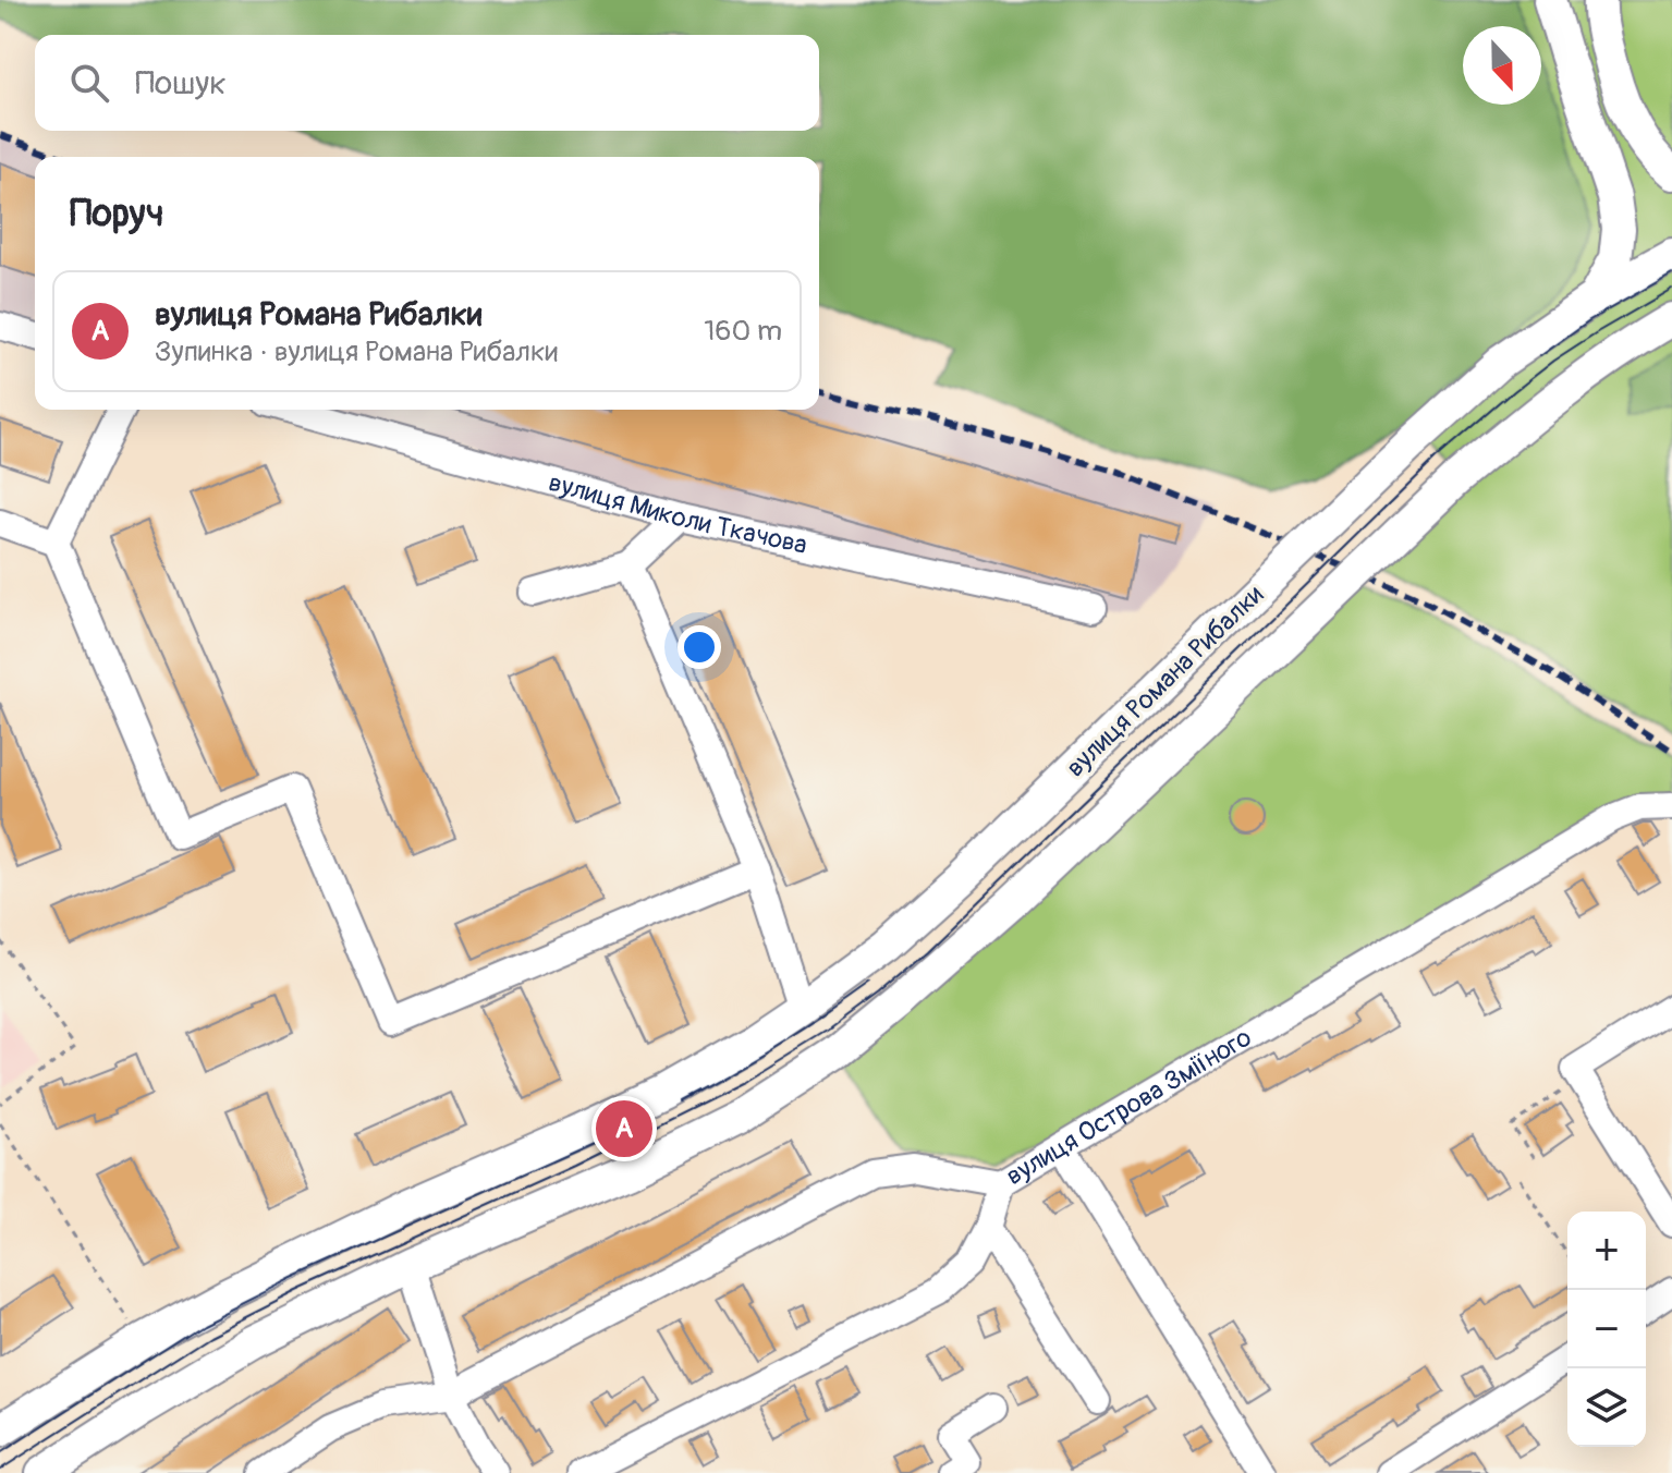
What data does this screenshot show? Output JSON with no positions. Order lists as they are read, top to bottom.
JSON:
{
  "streets": {
    "main road": ["вулиця Романа Рибалки"],
    "street": ["вулиця Миколи Ткачова", "вулиця Острова Зміїного"]
  },
  "north": "bottom",
  "page": {
    "search": "Пошук",
    "heading": "Поруч",
    "list": [
      {
        "mark": "A",
        "name": "вулиця Романа Рибалки",
        "note": "Зупинка · вулиця Романа Рибалки",
        "value": "160 m"
      }
    ],
    "pins": "A",
    "map_buttons": ["+", "−"]
  }
}
